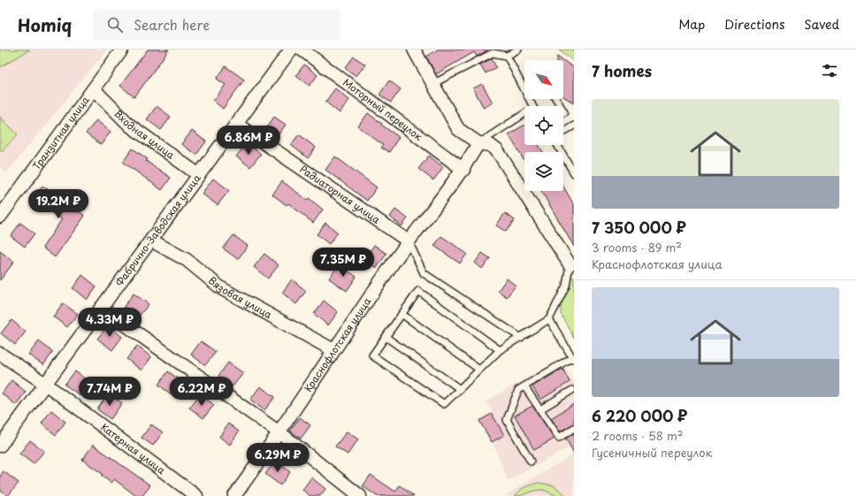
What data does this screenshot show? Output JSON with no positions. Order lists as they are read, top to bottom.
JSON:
{
  "streets": {
    "street": [
      "Моторный переулок",
      "Транзитная улица",
      "Входная улица",
      "Радиаторная улица",
      "Фабрично-Заводская улица",
      "Вязовая улица",
      "Краснофлотская улица",
      "Катерная улица"
    ]
  },
  "crossings": [
    ["Моторный переулок", "Краснофлотская улица"],
    ["Транзитная улица", "Входная улица"],
    ["Входная улица", "Фабрично-Заводская улица"],
    ["Радиаторная улица", "Фабрично-Заводская улица"],
    ["Радиаторная улица", "Краснофлотская улица"],
    ["Фабрично-Заводская улица", "Вязовая улица"],
    ["Фабрично-Заводская улица", "Катерная улица"],
    ["Вязовая улица", "Краснофлотская улица"]
  ],
  "north": "bottom right",
  "page": {
    "header": "Homiq",
    "search": "Search here",
    "nav": ["Map", "Directions", "Saved"],
    "heading": "7 homes",
    "list": [
      {
        "name": "7 350 000 ₽",
        "note": "3 rooms · 89 m² · Краснофлотская улица"
      },
      {
        "name": "6 220 000 ₽",
        "note": "2 rooms · 58 m² · Гусеничный переулок"
      }
    ],
    "price": [
      "6.86M ₽",
      "19.2M ₽",
      "7.35M ₽",
      "4.33M ₽",
      "7.74M ₽",
      "6.22M ₽",
      "6.29M ₽"
    ]
  }
}
